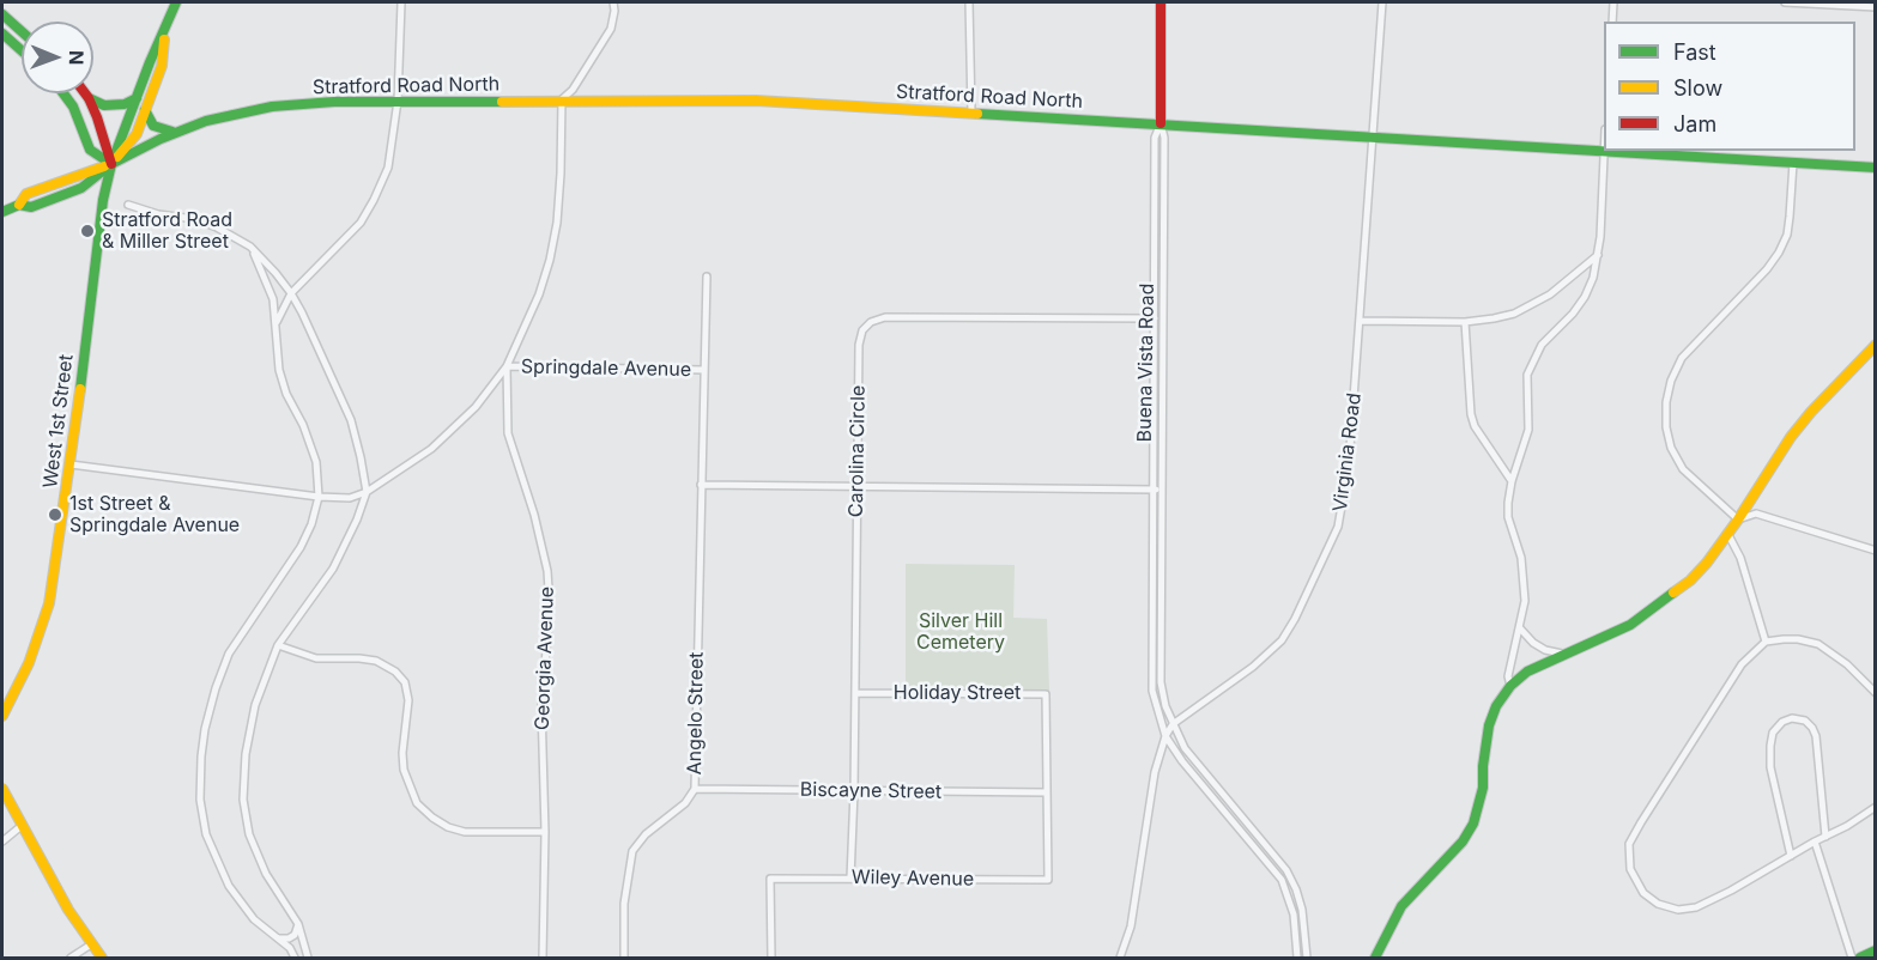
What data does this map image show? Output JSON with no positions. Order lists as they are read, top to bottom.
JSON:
{
  "streets": {
    "main road": ["Stratford Road North", "Buena Vista Road", "West 1st Street"],
    "street": [
      "Springdale Avenue",
      "Carolina Circle",
      "Virginia Road",
      "Georgia Avenue",
      "Holiday Street",
      "Angelo Street",
      "Biscayne Street",
      "Wiley Avenue"
    ]
  },
  "crossings": [
    ["Stratford Road North", "Buena Vista Road"],
    ["Stratford Road North", "West 1st Street"],
    ["Stratford Road North", "Virginia Road"],
    ["Stratford Road North", "Georgia Avenue"],
    ["Buena Vista Road", "Carolina Circle"],
    ["Buena Vista Road", "Virginia Road"],
    ["Springdale Avenue", "West 1st Street"],
    ["Springdale Avenue", "Georgia Avenue"],
    ["Springdale Avenue", "Angelo Street"],
    ["Carolina Circle", "Holiday Street"],
    ["Carolina Circle", "Biscayne Street"],
    ["Carolina Circle", "Wiley Avenue"],
    ["Holiday Street", "Biscayne Street"],
    ["Holiday Street", "Wiley Avenue"],
    ["Angelo Street", "Biscayne Street"],
    ["Biscayne Street", "Wiley Avenue"]
  ],
  "parks": ["Silver Hill Cemetery"],
  "places": ["Stratford Road & Miller Street", "1st Street & Springdale Avenue"],
  "legend": ["Fast", "Slow", "Jam"],
  "north": "right"
}
